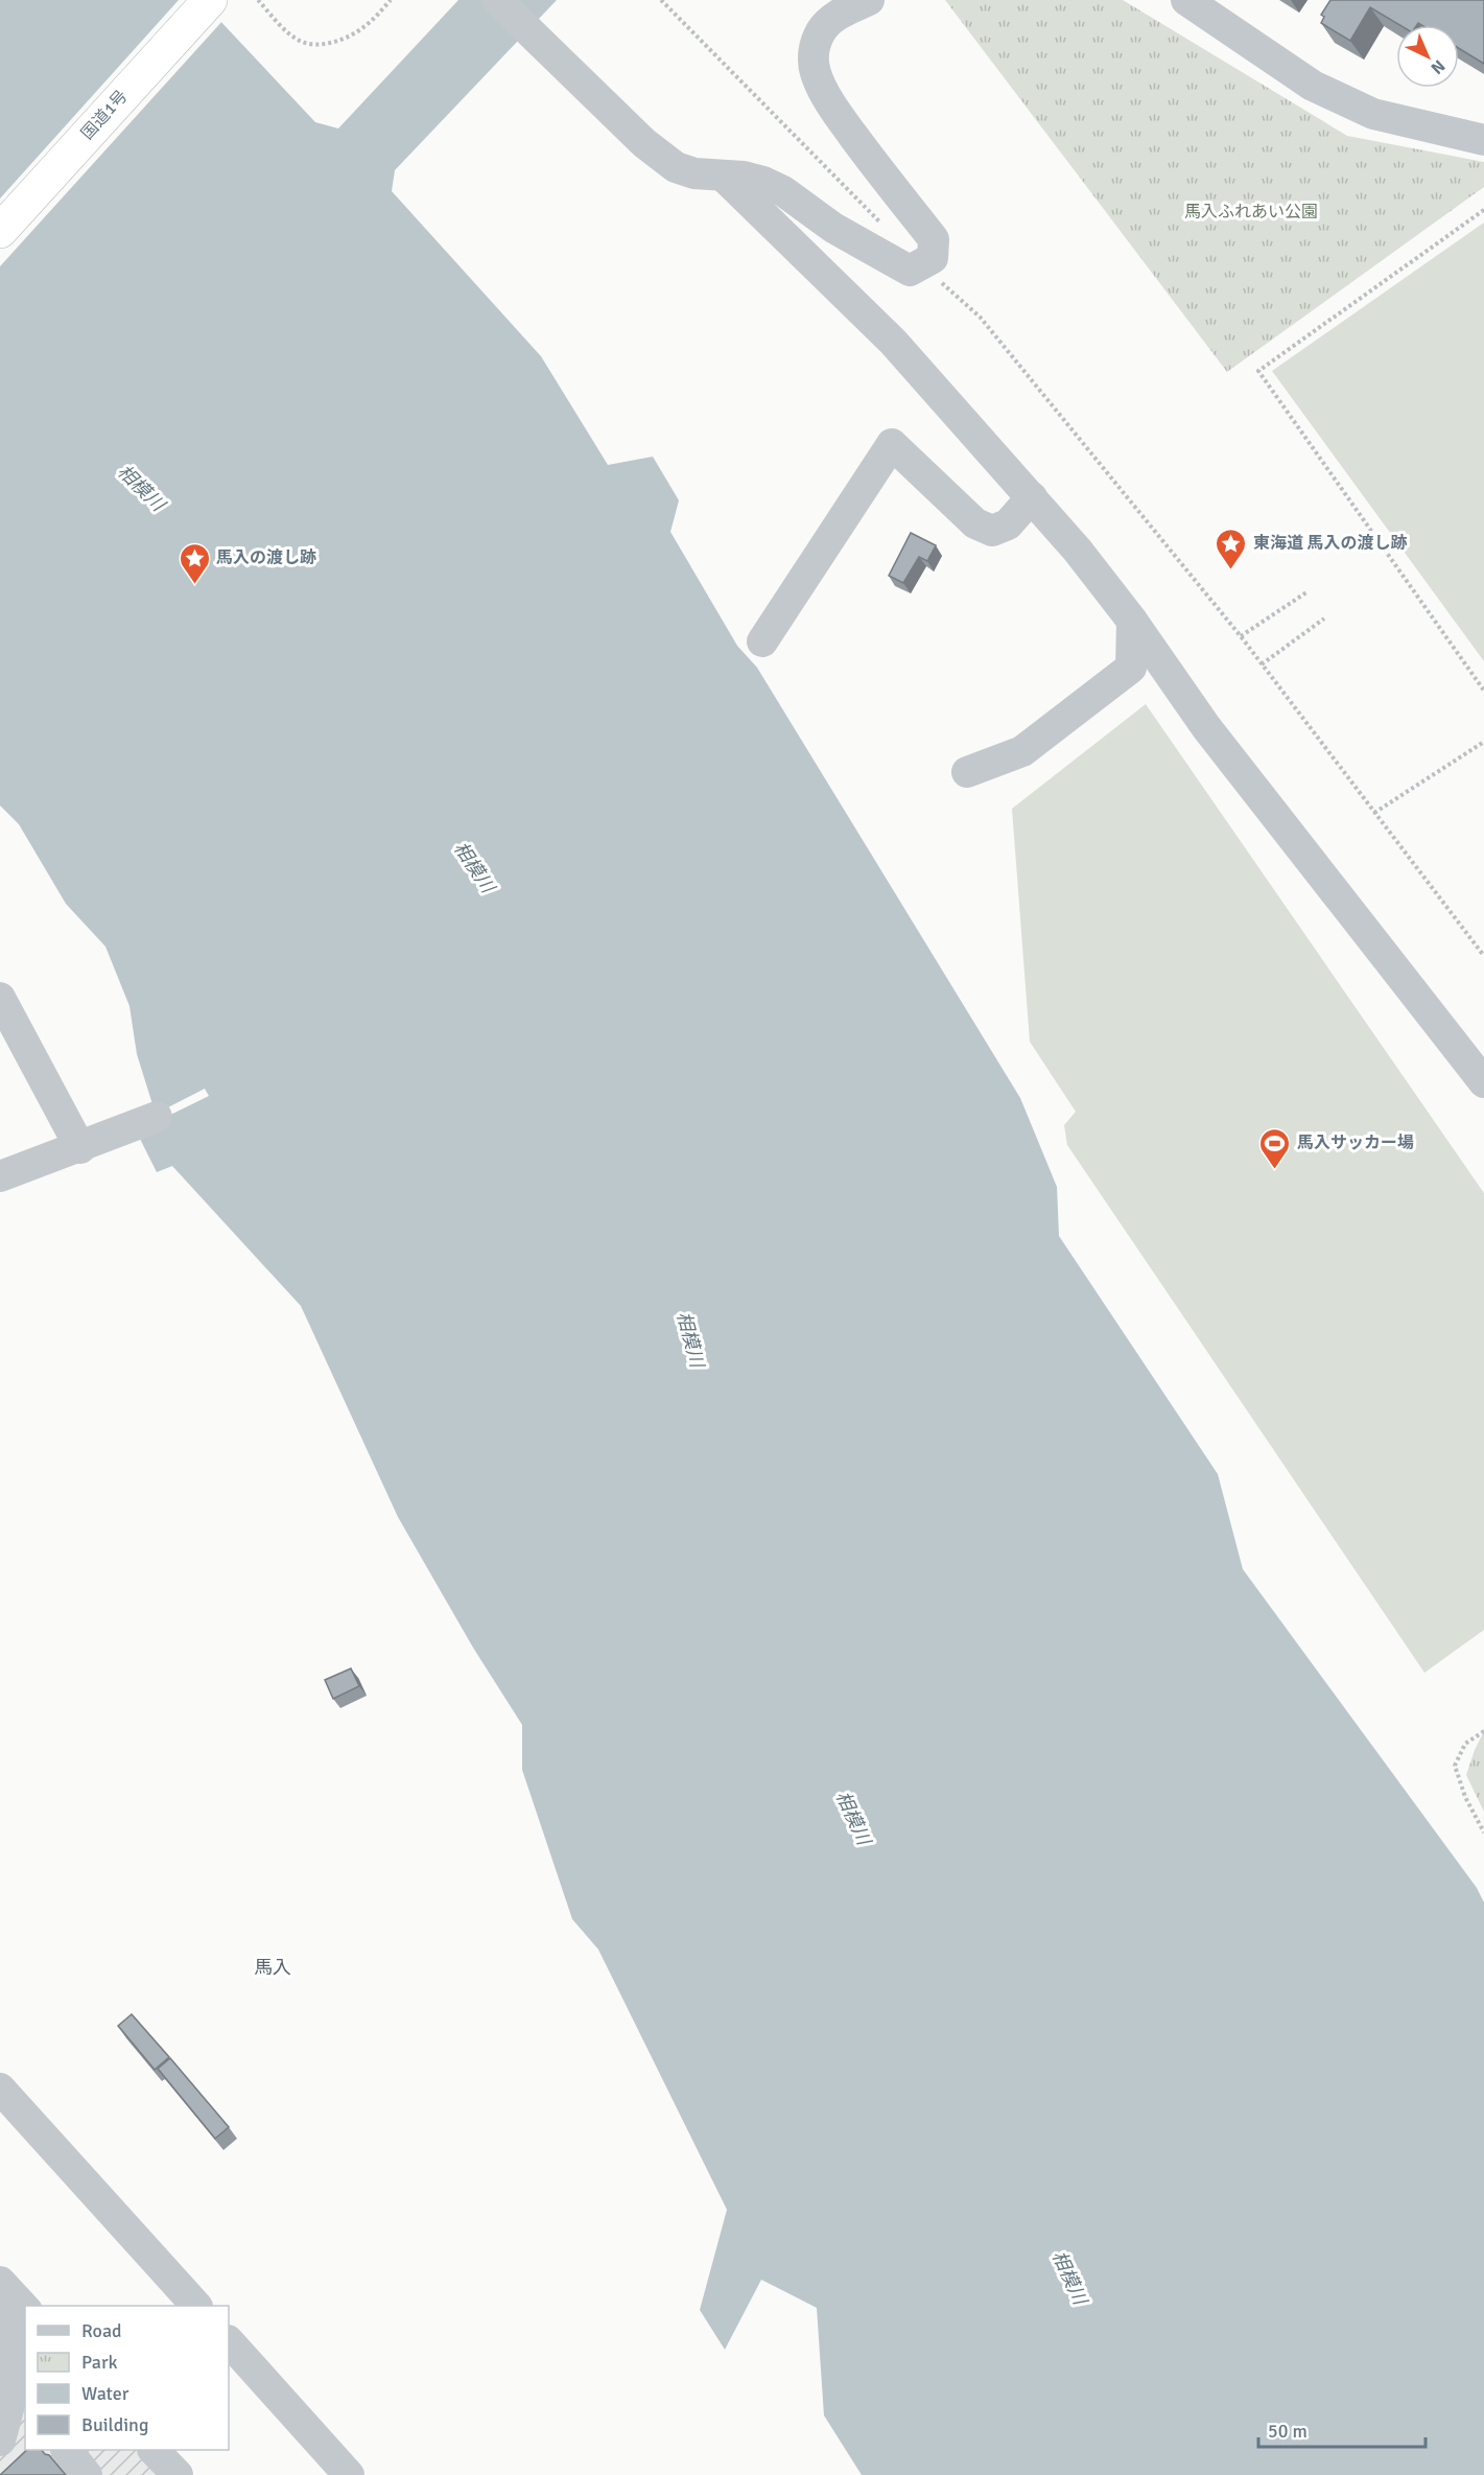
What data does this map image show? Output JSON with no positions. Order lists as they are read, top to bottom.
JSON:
{
  "streets": {
    "highway": ["国道1号"]
  },
  "districts": ["馬入"],
  "water": ["相模川"],
  "parks": ["馬入ふれあい公園"],
  "places": {
    "place": ["東海道 馬入の渡し跡", "馬入の渡し跡"],
    "sports": ["馬入サッカー場"]
  },
  "legend": [
    "Road",
    "Park",
    "Water",
    "Building"
  ],
  "scale_bar": "50 m",
  "north": "bottom right"
}
